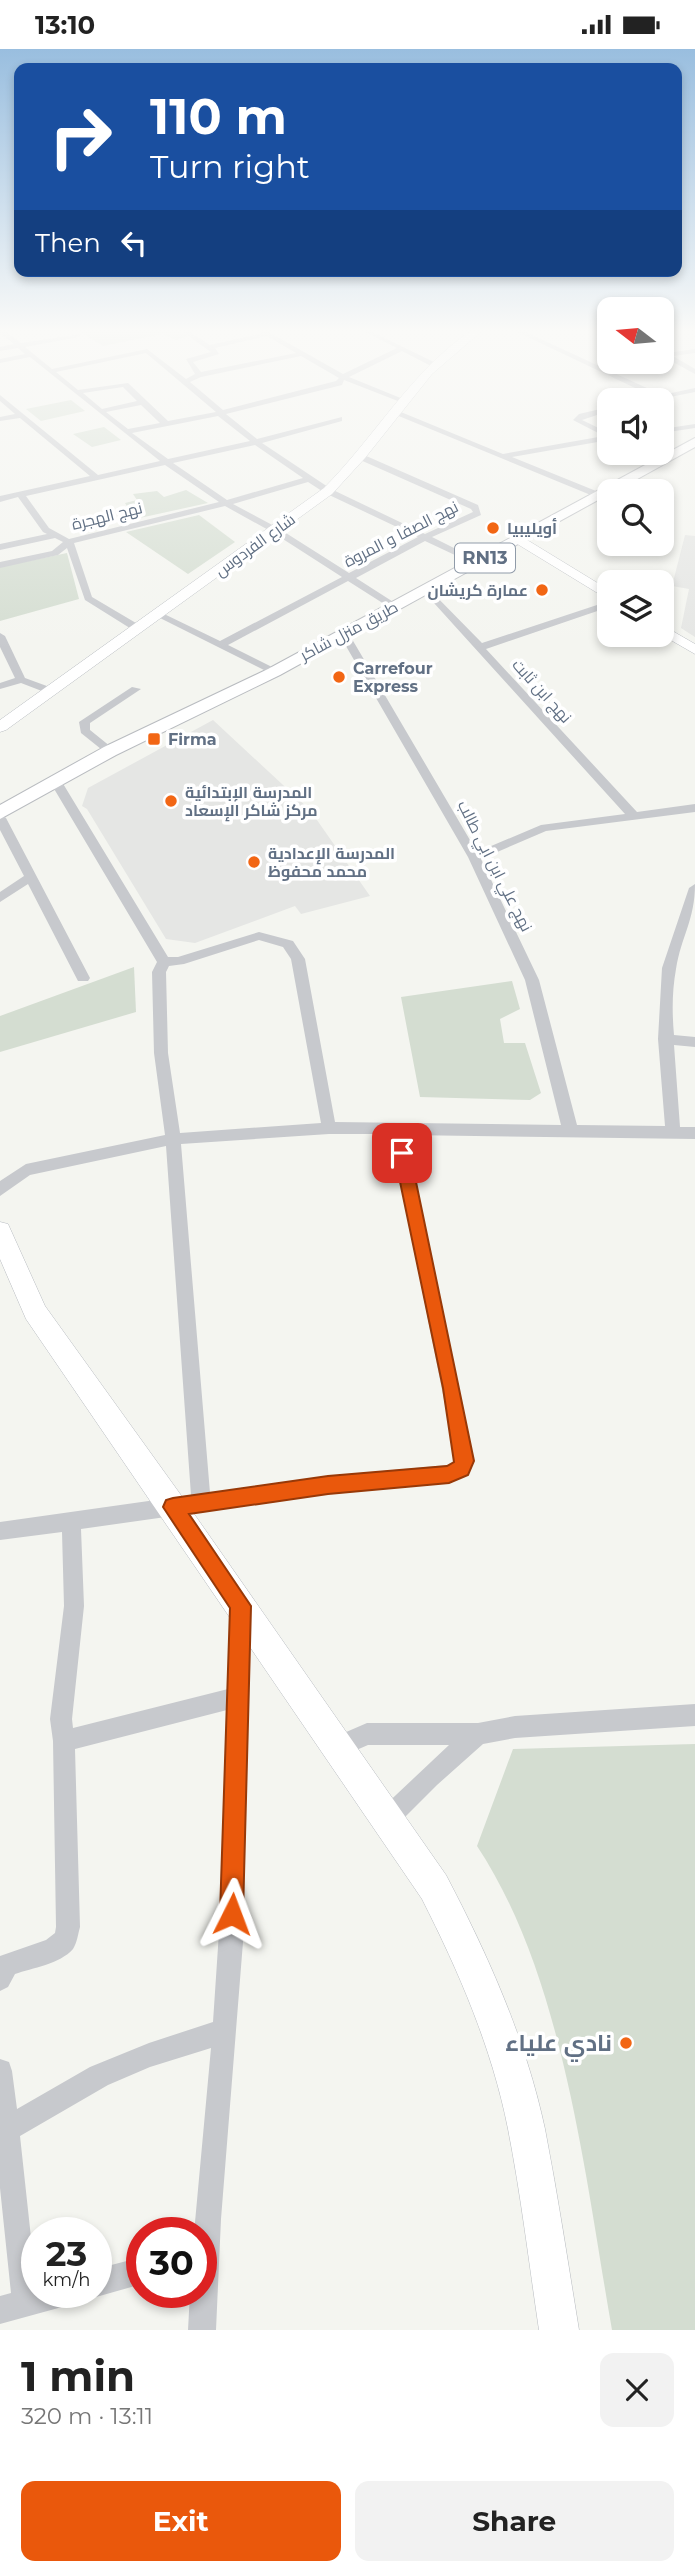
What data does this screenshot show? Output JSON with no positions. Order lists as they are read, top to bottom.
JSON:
{
  "streets": {
    "main road": ["RN13", "طريق منزل شاكر"],
    "street": [
      "نهج الهجرة",
      "نهج الصفا و المروة",
      "شارع الفردوس",
      "نهج ابن ثابت",
      "نهج علي ابن ابي طالب"
    ]
  },
  "crossings": [
    ["نهج الصفا و المروة", "شارع الفردوس"],
    ["طريق منزل شاكر", "نهج ابن ثابت"],
    ["طريق منزل شاكر", "نهج علي ابن ابي طالب"]
  ],
  "places": {
    "other": [
      "أويليبيا",
      "عمارة كريشان",
      "Carrefour Express",
      "المدرسة الإبتدائية مركز شاكر الإسعاد",
      "المدرسة الإعدادية محمد محفوظ",
      "نادي علياء"
    ],
    "transit": ["Firma"]
  },
  "north": "left",
  "page": {
    "status": "13:10",
    "turn": ["110 m", "Turn right"],
    "then": "Then",
    "speed": "23 km/h",
    "limit": "30",
    "heading": ["1 min", "320 m · 13:11"],
    "buttons": ["Exit", "Share"]
  }
}
